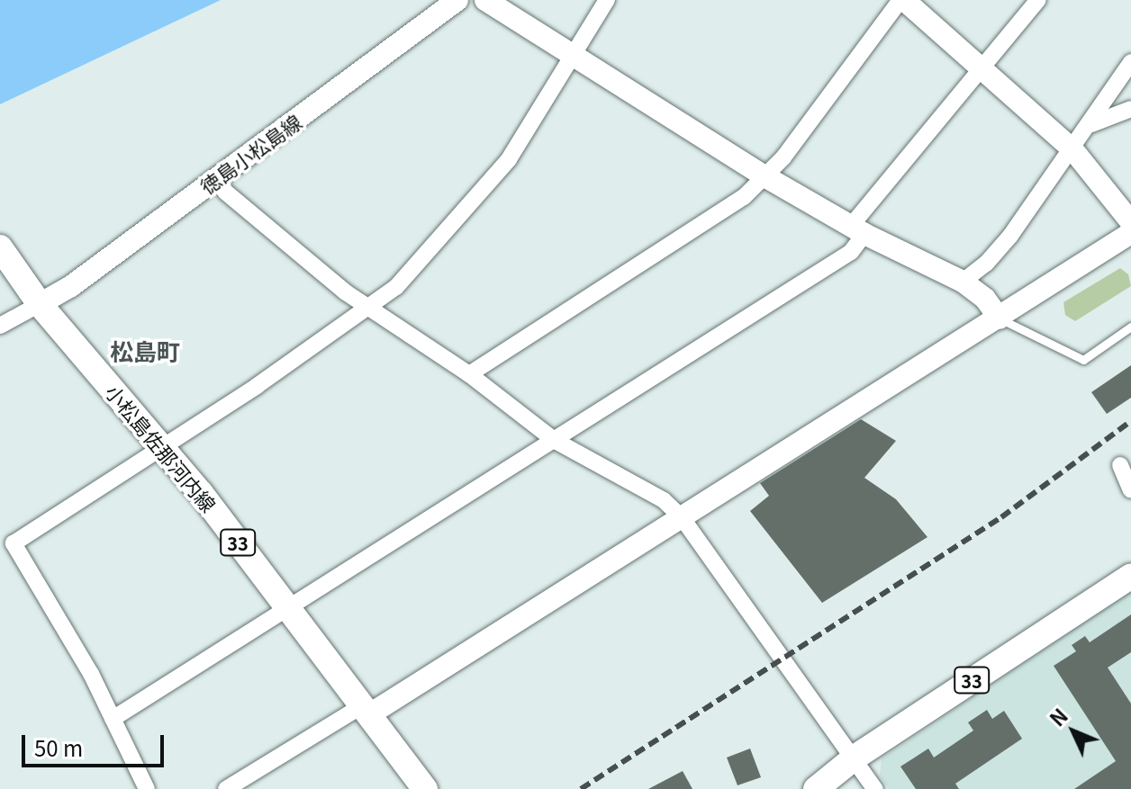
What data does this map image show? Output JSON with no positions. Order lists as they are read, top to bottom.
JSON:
{
  "streets": {
    "main road": ["小松島佐那河内線", "33"],
    "street": ["徳島小松島線"]
  },
  "crossings": [
    ["徳島小松島線", "小松島佐那河内線"]
  ],
  "districts": ["松島町"],
  "scale_bar": "50 m",
  "north": "top left"
}
